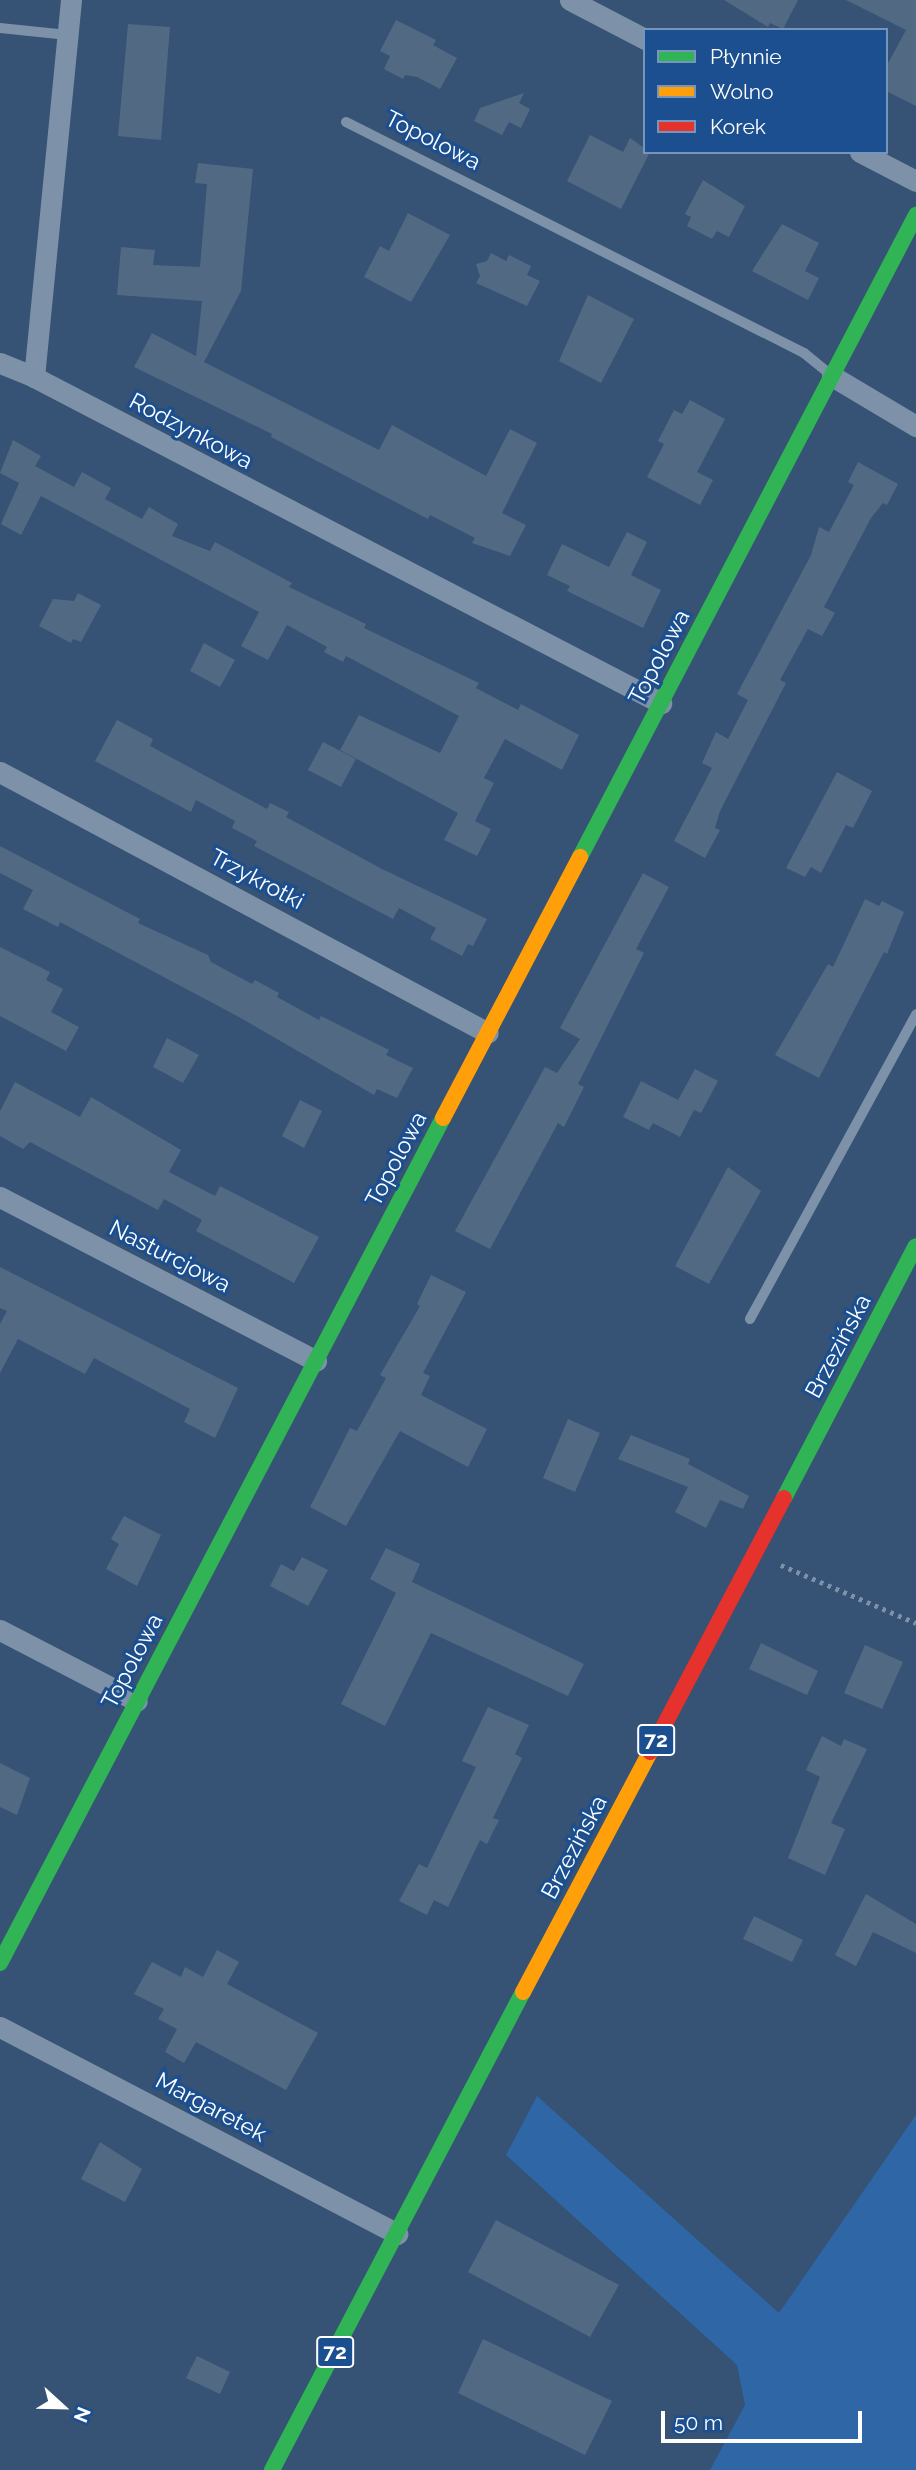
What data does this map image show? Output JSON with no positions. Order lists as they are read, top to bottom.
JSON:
{
  "streets": {
    "street": [
      "Topolowa",
      "Rodzynkowa",
      "Trzykrotki",
      "Nasturcjowa",
      "Brzezińska",
      "72",
      "Margaretek"
    ]
  },
  "crossings": [
    ["Topolowa", "Rodzynkowa"],
    ["Topolowa", "Trzykrotki"],
    ["Topolowa", "Nasturcjowa"],
    ["Brzezińska", "Margaretek"]
  ],
  "legend": ["Płynnie", "Wolno", "Korek"],
  "scale_bar": "50 m",
  "north": "right"
}
